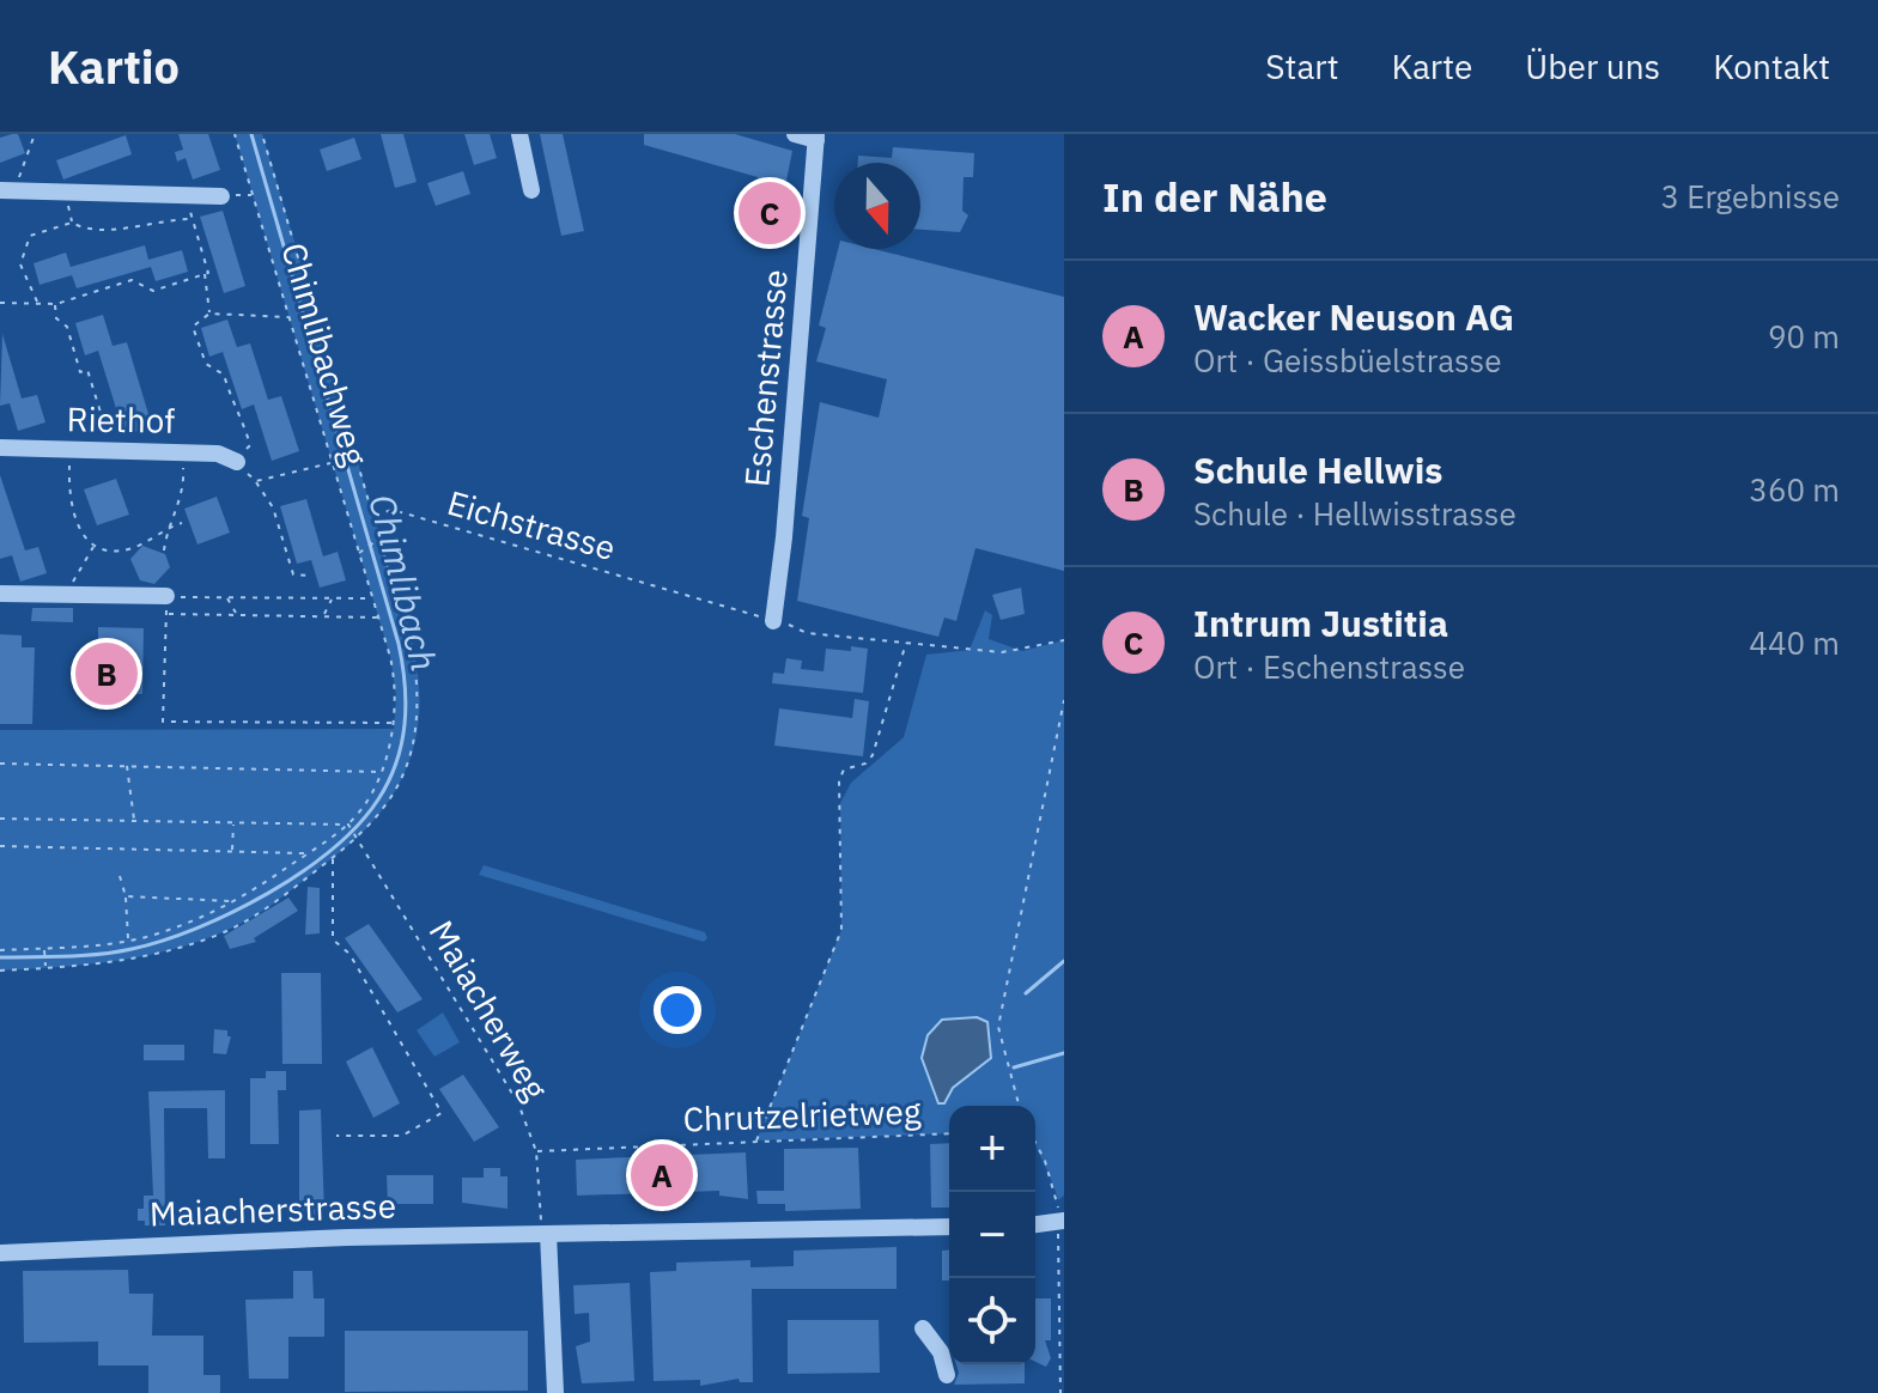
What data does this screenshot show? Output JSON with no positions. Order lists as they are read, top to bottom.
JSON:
{
  "streets": {
    "street": ["Eschenstrasse", "Riethof", "Maiacherstrasse"],
    "path": [
      "Chimlibachweg",
      "Eichstrasse",
      "Maiacherweg",
      "Chrutzelrietweg"
    ]
  },
  "crossings": [
    ["Chimlibachweg", "Maiacherweg"],
    ["Eschenstrasse", "Eichstrasse"],
    ["Maiacherweg", "Chrutzelrietweg"],
    ["Maiacherweg", "Maiacherstrasse"]
  ],
  "water": ["Chimlibach"],
  "north": "bottom",
  "page": {
    "header": "Kartio",
    "nav": [
      "Start",
      "Karte",
      "Über uns",
      "Kontakt"
    ],
    "heading": ["In der Nähe", "3 Ergebnisse"],
    "pins": ["C", "B", "A"],
    "list": [
      {
        "mark": "A",
        "name": "Wacker Neuson AG",
        "note": "Ort · Geissbüelstrasse",
        "value": "90 m"
      },
      {
        "mark": "B",
        "name": "Schule Hellwis",
        "note": "Schule · Hellwisstrasse",
        "value": "360 m"
      },
      {
        "mark": "C",
        "name": "Intrum Justitia",
        "note": "Ort · Eschenstrasse",
        "value": "440 m"
      }
    ],
    "map_buttons": ["+", "−"]
  }
}
